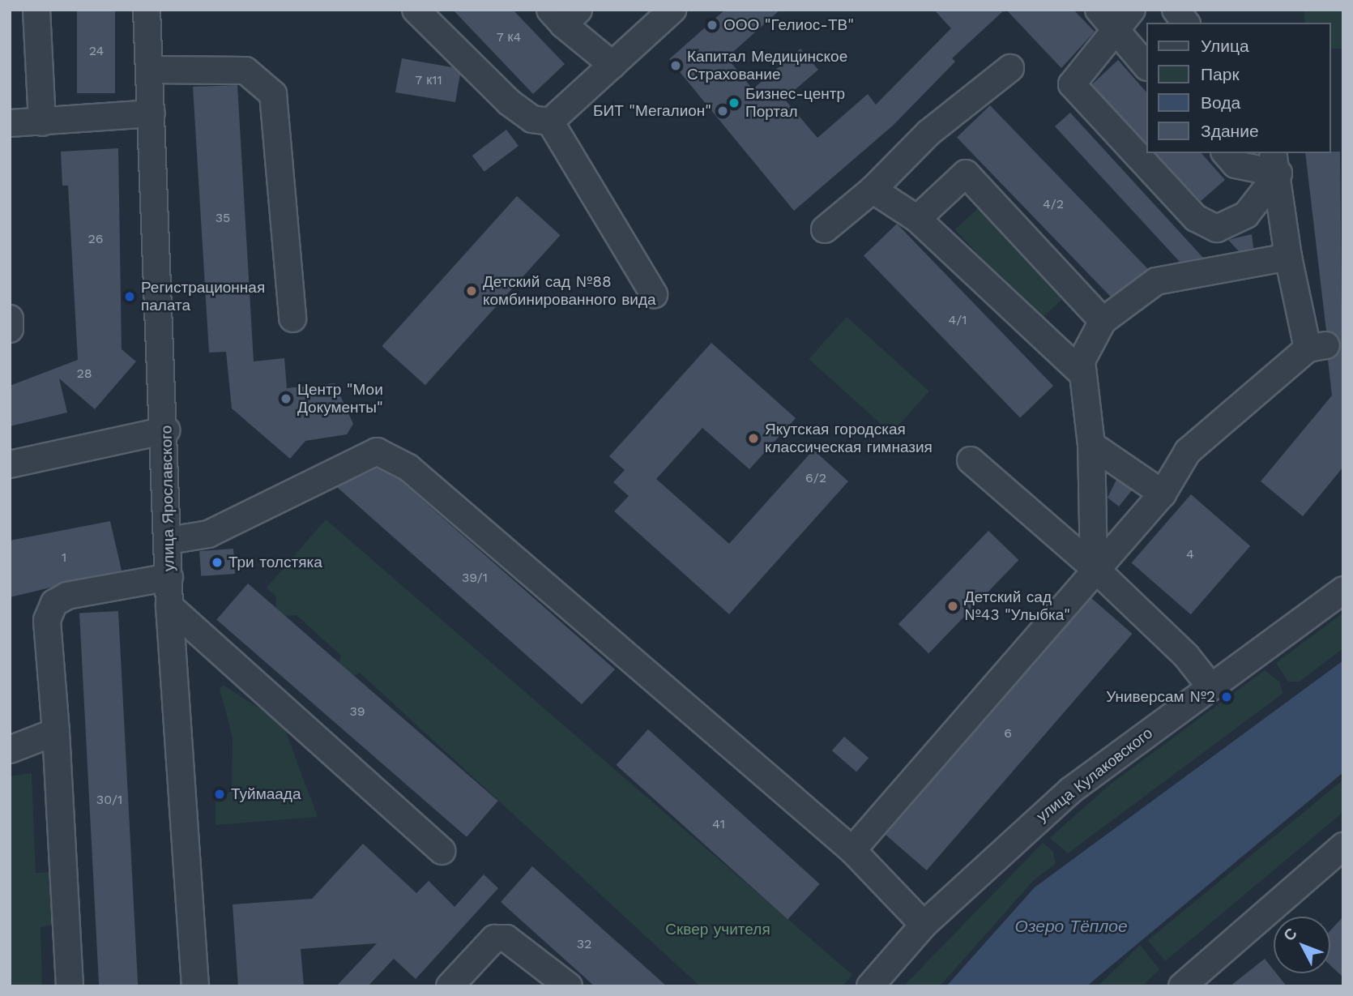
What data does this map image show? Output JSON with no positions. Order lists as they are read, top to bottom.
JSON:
{
  "streets": {
    "street": ["улица Ярославского", "улица Кулаковского"]
  },
  "water": ["Озеро Тёплое"],
  "parks": ["Сквер учителя"],
  "places": [
    "ООО \"Гелиос-ТВ\"",
    "Капитал Медицинское Страхование",
    "Бизнес-центр Портал",
    "БИТ \"Мегалион\"",
    "Детский сад №88 комбинированного вида",
    "Регистрационная палата",
    "Центр \"Мои Документы\"",
    "Якутская городская классическая гимназия",
    "Три толстяка",
    "Детский сад №43 \"Улыбка\"",
    "Универсам №2",
    "Туймаада"
  ],
  "house_numbers": [
    "7 к4",
    "24",
    "7 к11",
    "4/2",
    "35",
    "26",
    "4/1",
    "28",
    "6/2",
    "4",
    "1",
    "39/1",
    "39",
    "6",
    "30/1",
    "41",
    "32"
  ],
  "legend": [
    "Улица",
    "Парк",
    "Вода",
    "Здание"
  ],
  "north": "top left"
}
